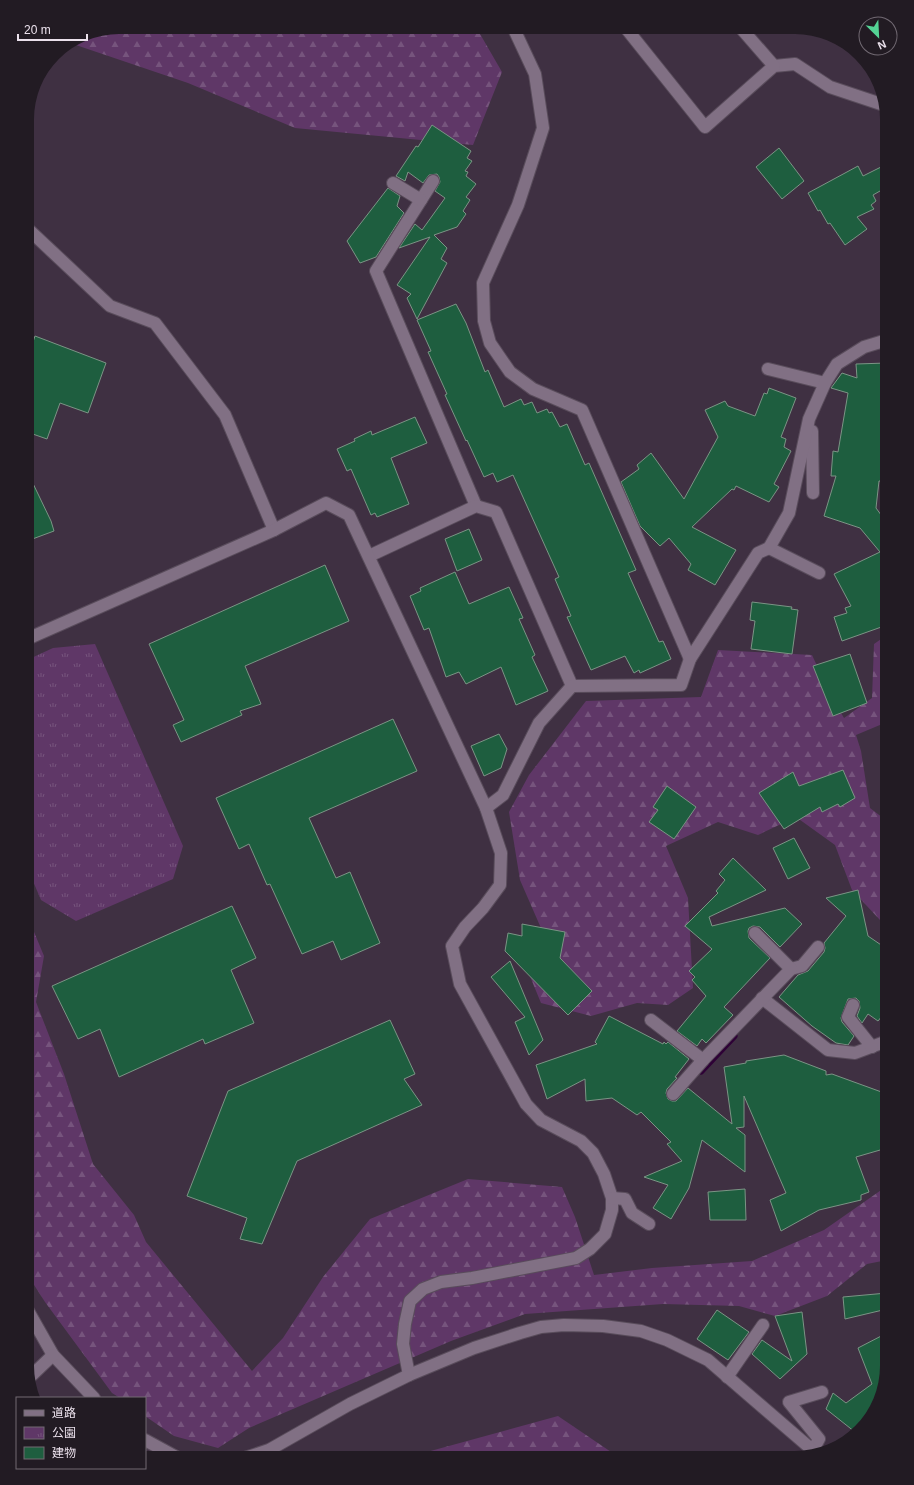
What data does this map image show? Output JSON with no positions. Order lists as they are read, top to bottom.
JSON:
{
  "legend": ["道路", "公園", "建物"],
  "scale_bar": "20 m",
  "north": "bottom right"
}
